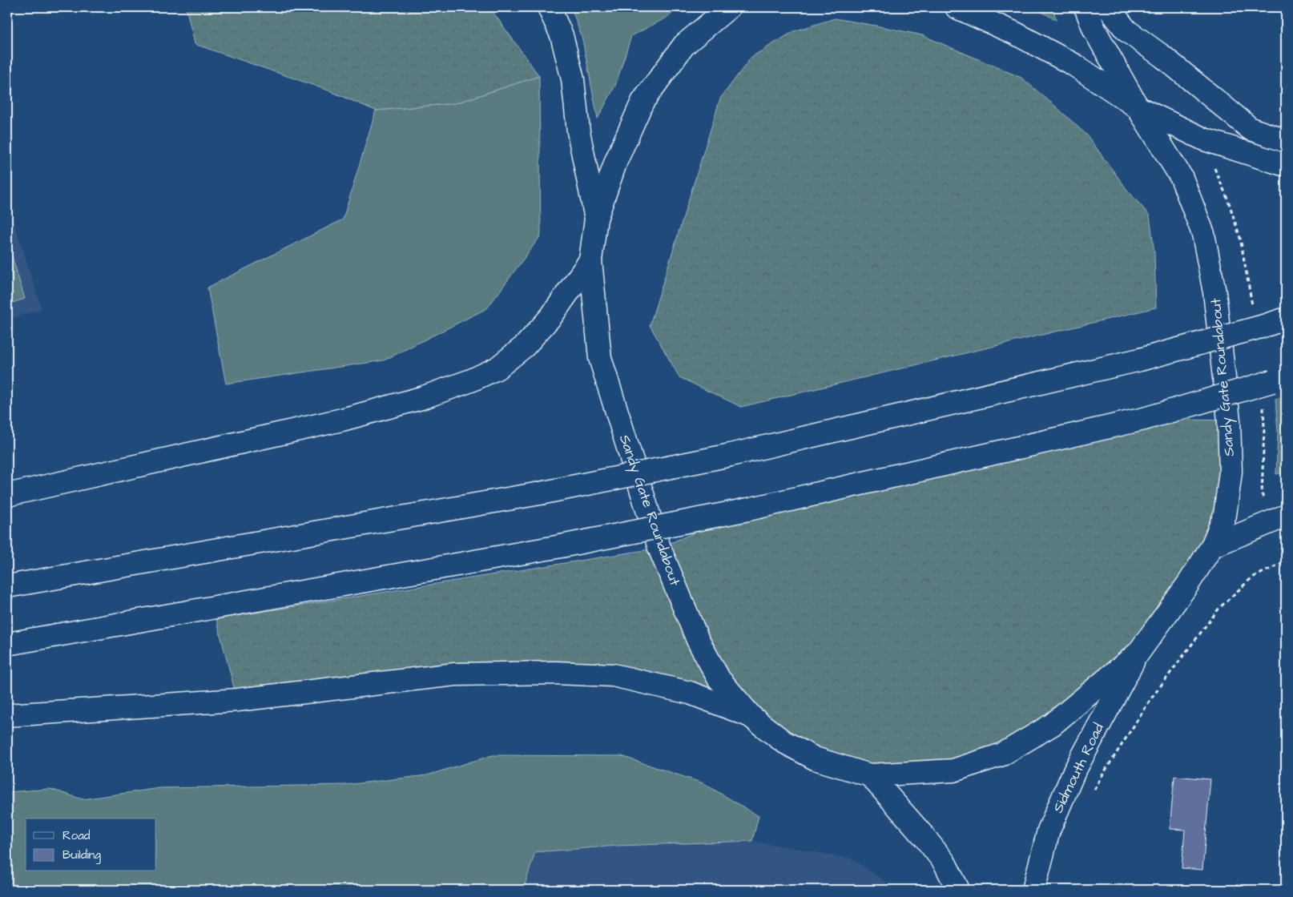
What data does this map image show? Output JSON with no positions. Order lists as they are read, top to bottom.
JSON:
{
  "streets": {
    "main road": ["Sandy Gate Roundabout", "Sidmouth Road"]
  },
  "crossings": [
    ["Sandy Gate Roundabout", "Sidmouth Road"]
  ],
  "legend": ["Road", "Building"]
}
